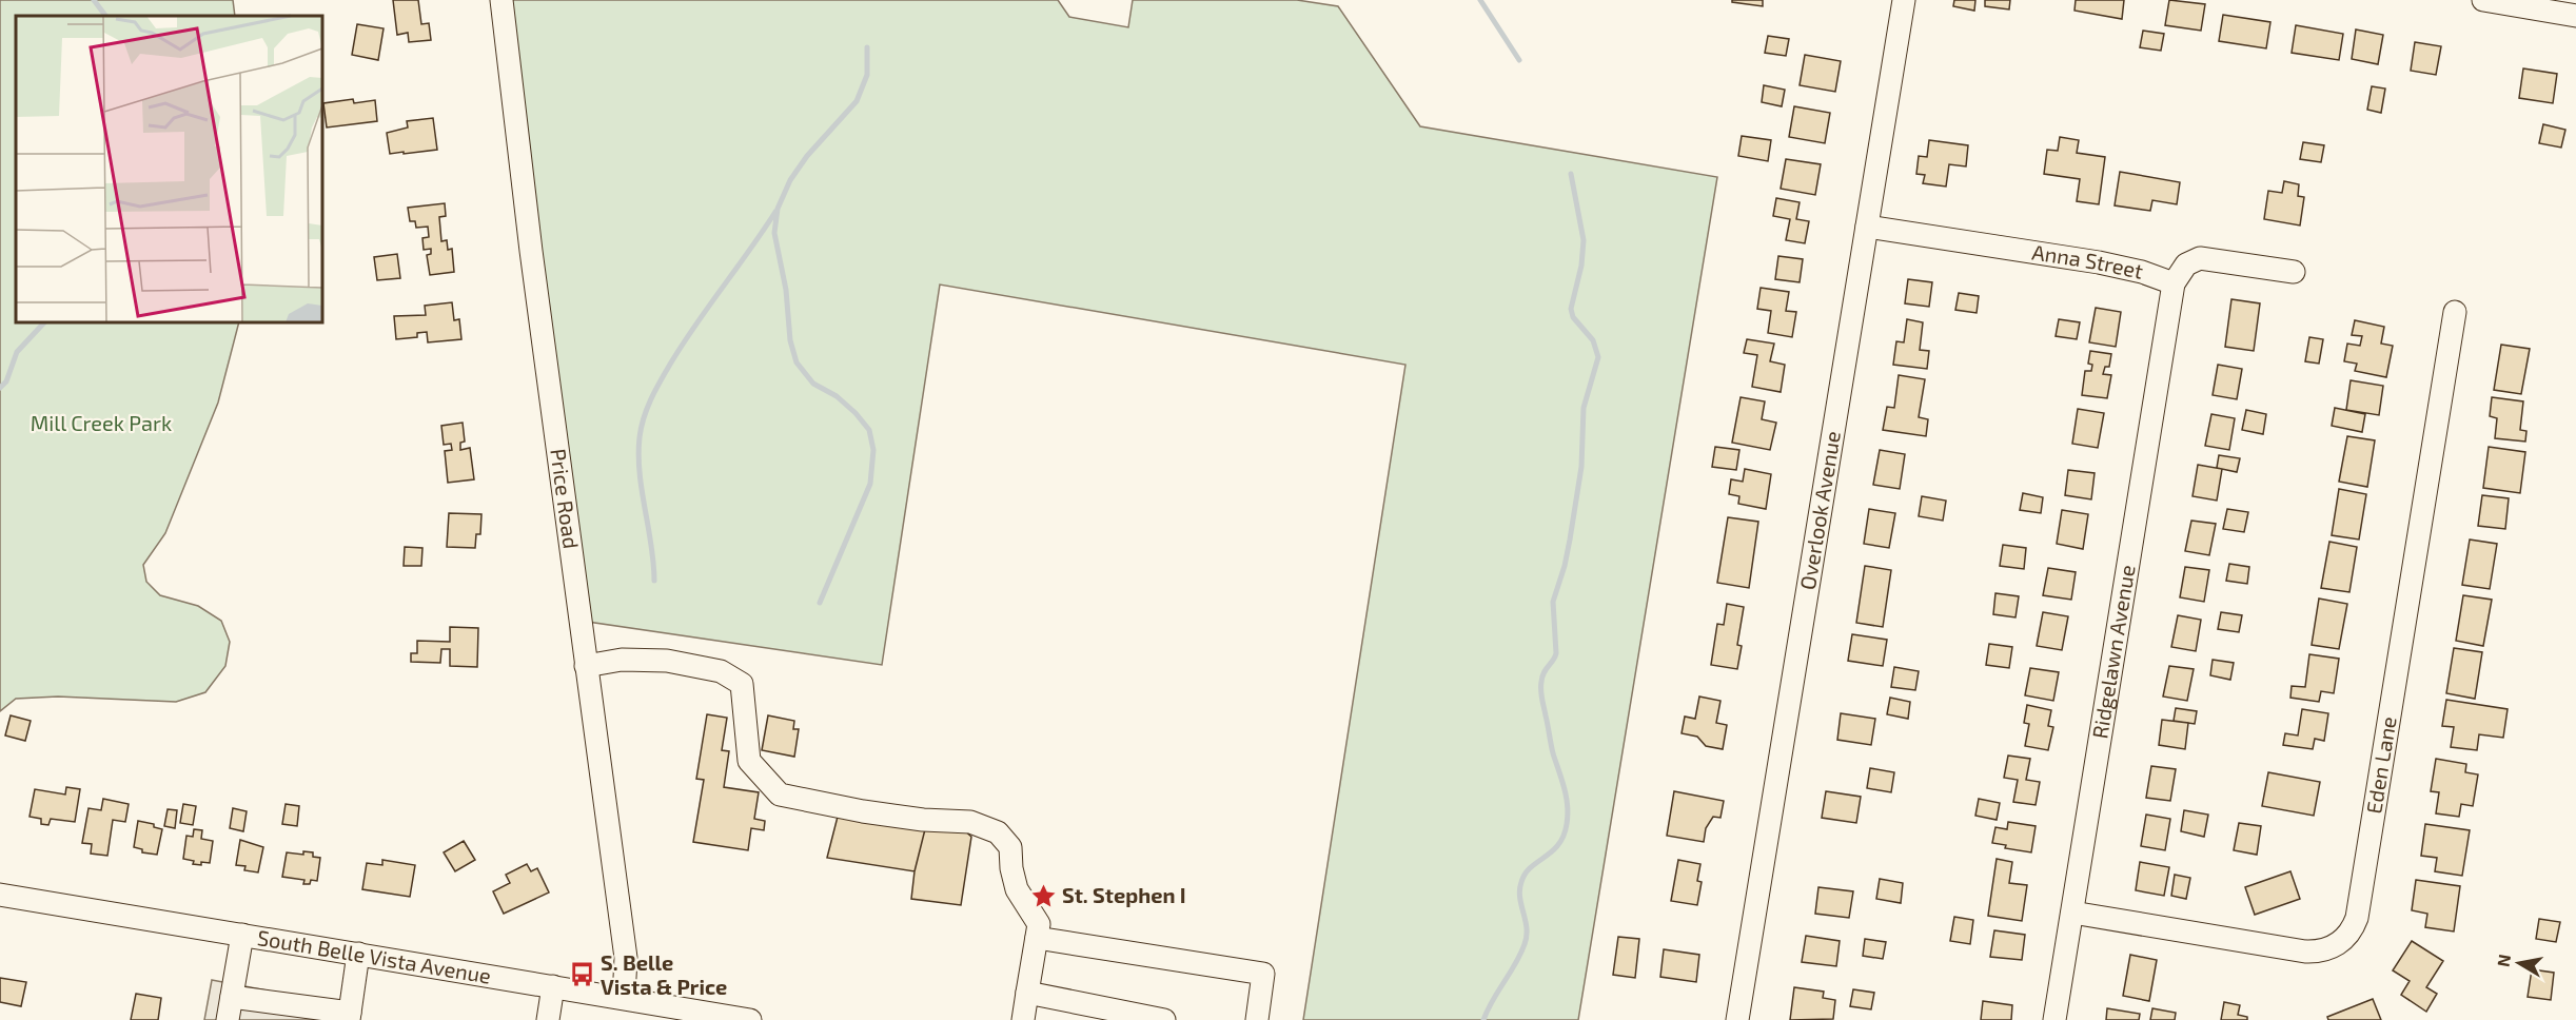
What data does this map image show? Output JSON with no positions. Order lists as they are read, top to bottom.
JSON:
{
  "streets": {
    "street": [
      "Anna Street",
      "Price Road",
      "Overlook Avenue",
      "Ridgelawn Avenue",
      "Eden Lane",
      "South Belle Vista Avenue"
    ]
  },
  "crossings": [
    ["Anna Street", "Overlook Avenue"],
    ["Anna Street", "Ridgelawn Avenue"],
    ["Price Road", "South Belle Vista Avenue"],
    ["Ridgelawn Avenue", "Eden Lane"]
  ],
  "parks": ["Mill Creek Park"],
  "places": {
    "place": ["St. Stephen I"],
    "bus stop": ["S. Belle Vista & Price"]
  },
  "north": "left"
}
